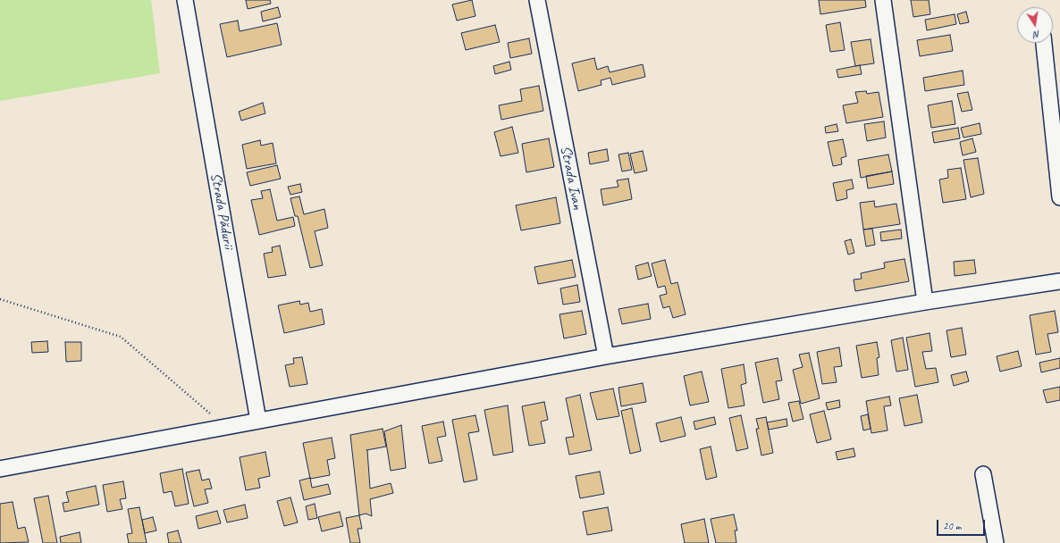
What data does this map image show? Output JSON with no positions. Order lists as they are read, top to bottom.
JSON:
{
  "streets": {
    "street": ["Strada Ivan", "Strada Pădurii"]
  },
  "scale_bar": "20 m",
  "north": "bottom"
}
